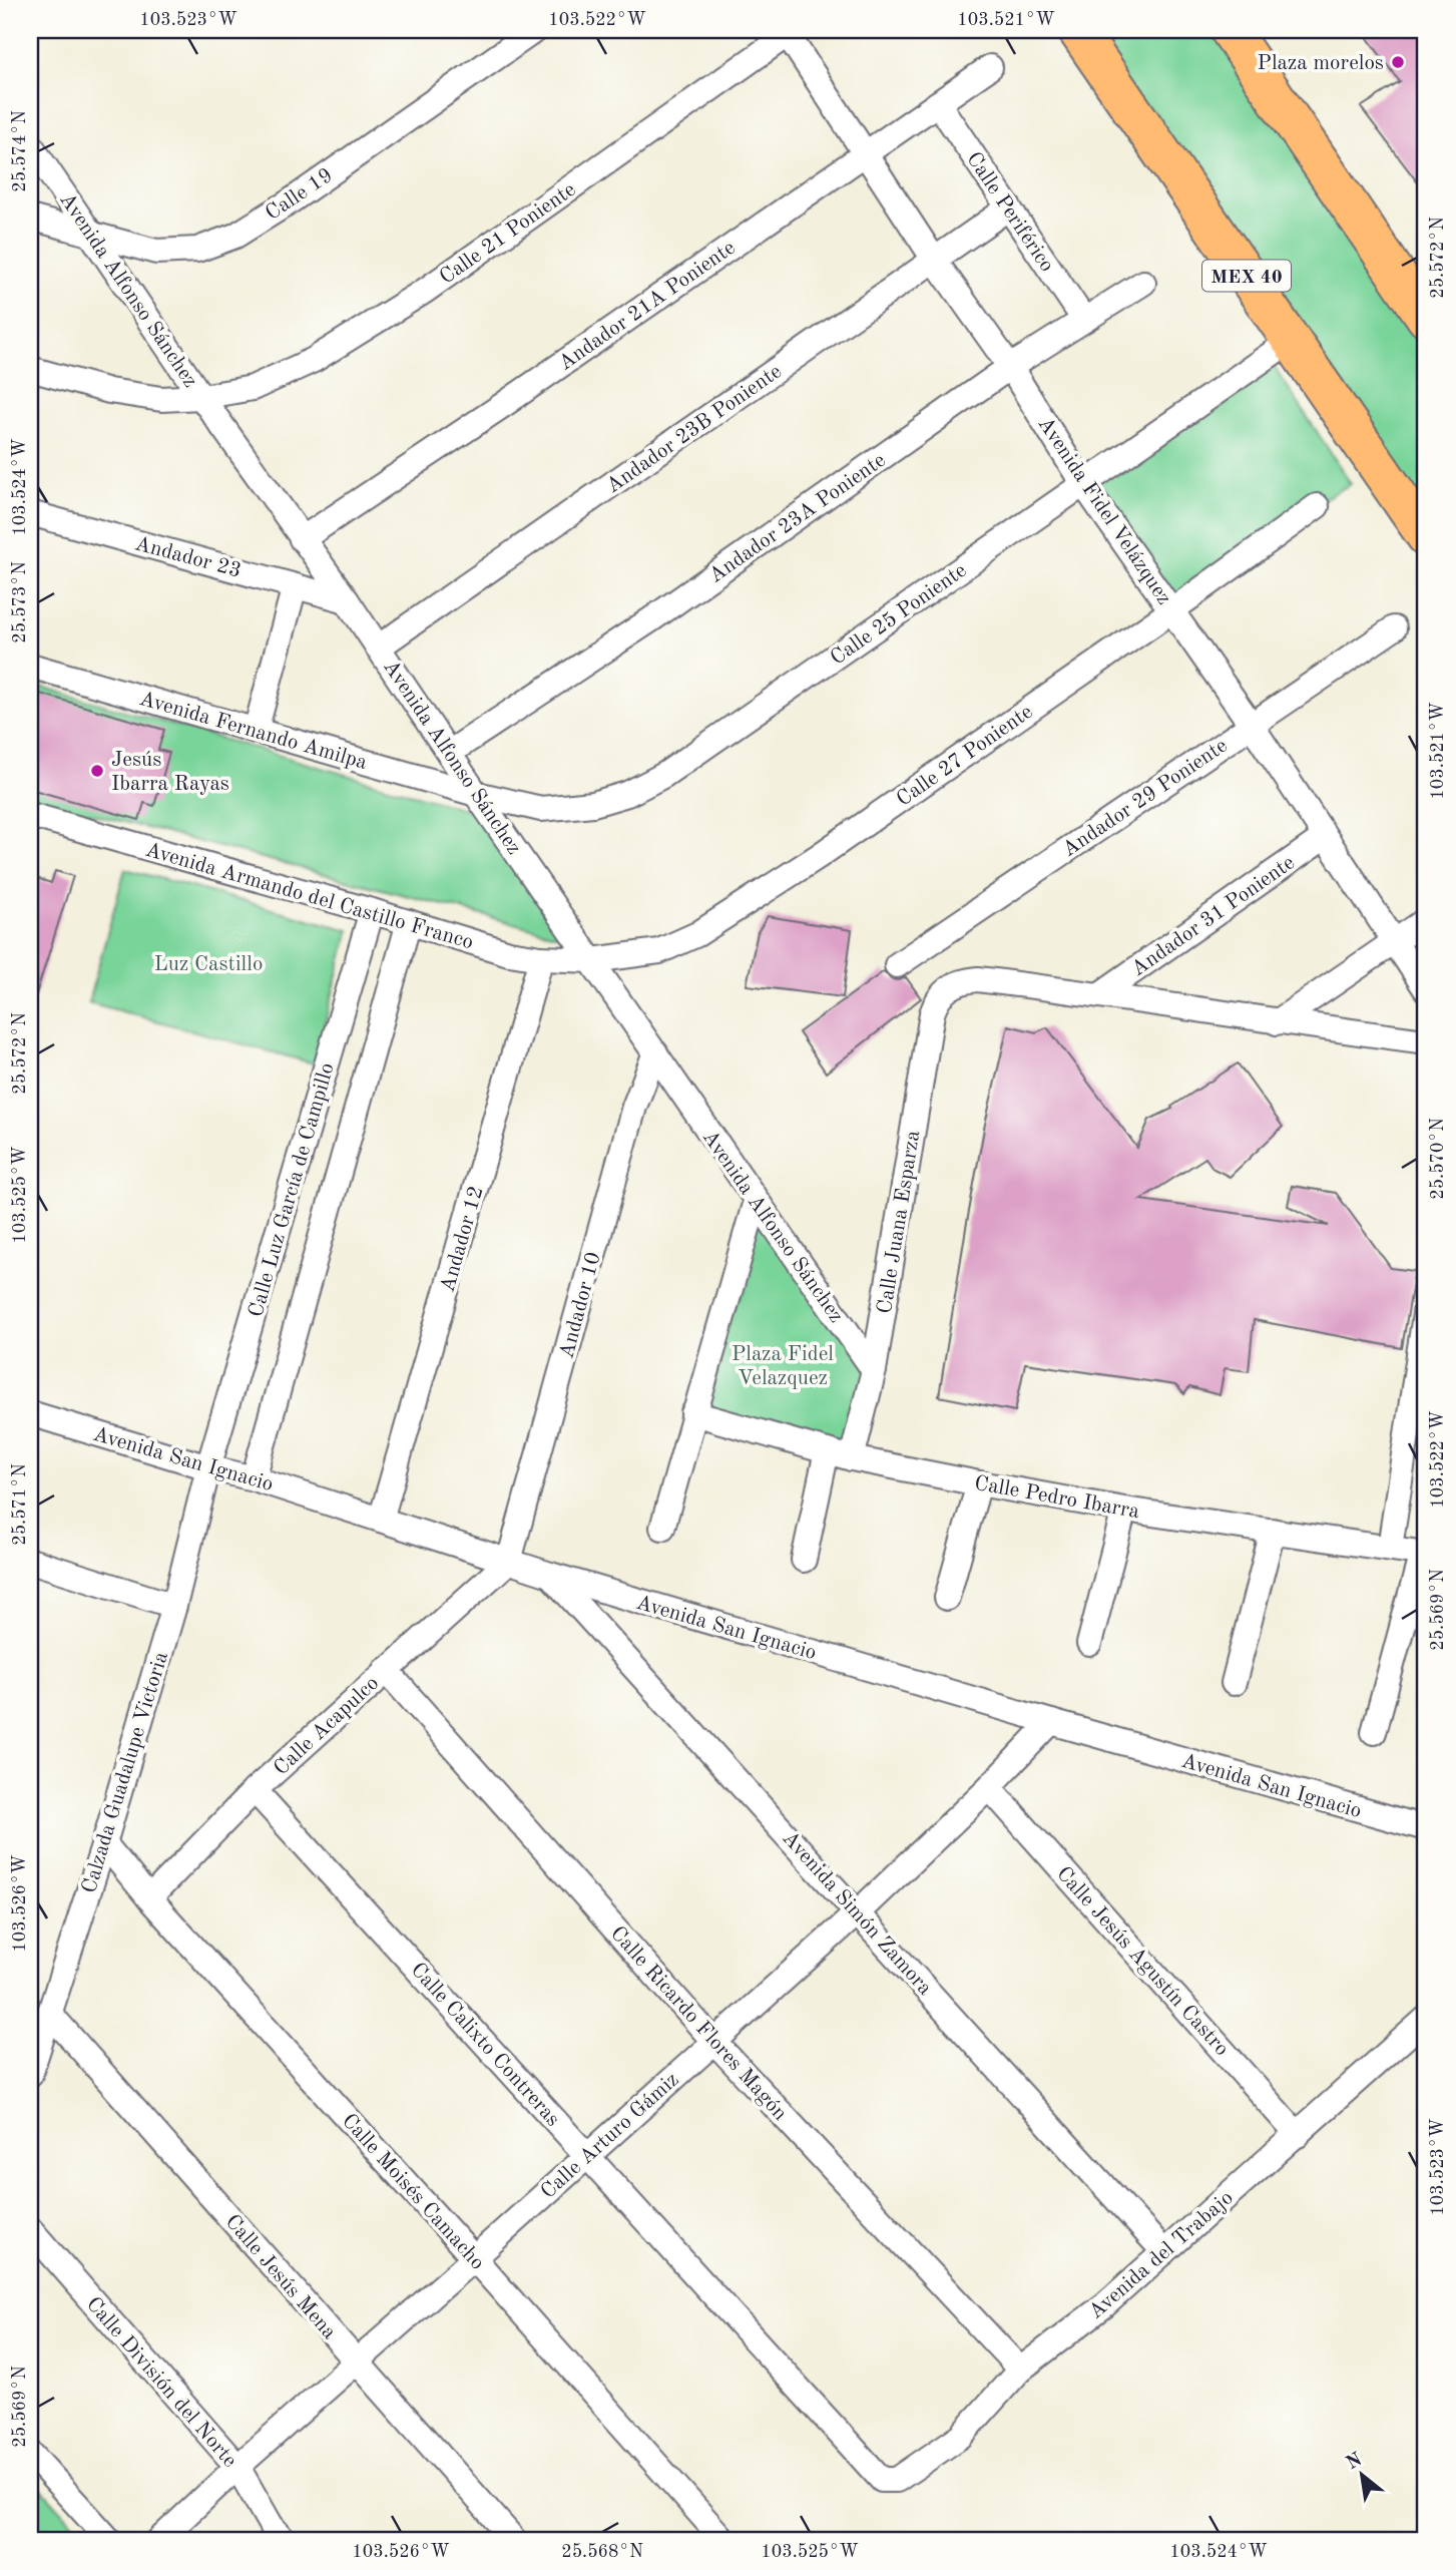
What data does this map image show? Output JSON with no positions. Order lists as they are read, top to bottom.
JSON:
{
  "streets": {
    "highway": ["MEX 40"],
    "street": [
      "Calle 19",
      "Calle Periférico",
      "Calle 21 Poniente",
      "Avenida Alfonso Sánchez",
      "Andador 21A Poniente",
      "Andador 23B Poniente",
      "Avenida Fidel Velázquez",
      "Andador 23A Poniente",
      "Andador 23",
      "Calle 25 Poniente",
      "Avenida Fernando Amilpa",
      "Calle 27 Poniente",
      "Andador 29 Poniente",
      "Avenida Armando del Castillo Franco",
      "Andador 31 Poniente",
      "Calle Luz García de Campillo",
      "Calle Juana Esparza",
      "Andador 12",
      "Andador 10",
      "Avenida San Ignacio",
      "Calle Pedro Ibarra",
      "Calle Acapulco",
      "Calzada Guadalupe Victoria",
      "Avenida Simón Zamora",
      "Calle Jesús Agustín Castro",
      "Calle Ricardo Flores Magón",
      "Calle Calixto Contreras",
      "Calle Arturo Gámiz",
      "Calle Moisés Camacho",
      "Avenida del Trabajo",
      "Calle Jesús Mena",
      "Calle División del Norte"
    ]
  },
  "crossings": [
    ["Calle 19", "Avenida Alfonso Sánchez"],
    ["Calle Periférico", "Andador 21A Poniente"],
    ["Calle Periférico", "Andador 23B Poniente"],
    ["Calle Periférico", "Andador 23A Poniente"],
    ["Calle 21 Poniente", "Avenida Alfonso Sánchez"],
    ["Calle 21 Poniente", "Avenida Fidel Velázquez"],
    ["MEX 40", "Calle 25 Poniente"],
    ["Avenida Alfonso Sánchez", "Andador 21A Poniente"],
    ["Avenida Alfonso Sánchez", "Andador 23B Poniente"],
    ["Avenida Alfonso Sánchez", "Andador 23A Poniente"],
    ["Avenida Alfonso Sánchez", "Andador 23"],
    ["Avenida Alfonso Sánchez", "Calle 25 Poniente"],
    ["Avenida Alfonso Sánchez", "Avenida Fernando Amilpa"],
    ["Avenida Alfonso Sánchez", "Calle 27 Poniente"],
    ["Avenida Alfonso Sánchez", "Avenida Armando del Castillo Franco"],
    ["Avenida Alfonso Sánchez", "Calle Juana Esparza"],
    ["Avenida Alfonso Sánchez", "Andador 10"],
    ["Andador 21A Poniente", "Avenida Fidel Velázquez"],
    ["Andador 23B Poniente", "Avenida Fidel Velázquez"],
    ["Avenida Fidel Velázquez", "Andador 23A Poniente"],
    ["Avenida Fidel Velázquez", "Calle 25 Poniente"],
    ["Avenida Fidel Velázquez", "Calle 27 Poniente"],
    ["Avenida Fidel Velázquez", "Andador 29 Poniente"],
    ["Avenida Fidel Velázquez", "Andador 31 Poniente"],
    ["Calle 25 Poniente", "Avenida Fernando Amilpa"],
    ["Calle 27 Poniente", "Avenida Armando del Castillo Franco"],
    ["Avenida Armando del Castillo Franco", "Calle Luz García de Campillo"],
    ["Avenida Armando del Castillo Franco", "Andador 12"],
    ["Andador 31 Poniente", "Calle Juana Esparza"],
    ["Calle Luz García de Campillo", "Avenida San Ignacio"],
    ["Calle Luz García de Campillo", "Calzada Guadalupe Victoria"],
    ["Calle Juana Esparza", "Calle Pedro Ibarra"],
    ["Andador 12", "Avenida San Ignacio"],
    ["Andador 10", "Avenida San Ignacio"],
    ["Andador 10", "Calle Acapulco"],
    ["Avenida San Ignacio", "Calle Acapulco"],
    ["Avenida San Ignacio", "Calzada Guadalupe Victoria"],
    ["Avenida San Ignacio", "Avenida Simón Zamora"],
    ["Avenida San Ignacio", "Calle Arturo Gámiz"],
    ["Calle Acapulco", "Calle Ricardo Flores Magón"],
    ["Calle Acapulco", "Calle Calixto Contreras"],
    ["Calle Acapulco", "Calle Moisés Camacho"],
    ["Calzada Guadalupe Victoria", "Calle Moisés Camacho"],
    ["Calzada Guadalupe Victoria", "Calle Jesús Mena"],
    ["Avenida Simón Zamora", "Calle Arturo Gámiz"],
    ["Avenida Simón Zamora", "Avenida del Trabajo"],
    ["Calle Jesús Agustín Castro", "Calle Arturo Gámiz"],
    ["Calle Jesús Agustín Castro", "Avenida del Trabajo"],
    ["Calle Ricardo Flores Magón", "Calle Arturo Gámiz"],
    ["Calle Ricardo Flores Magón", "Avenida del Trabajo"],
    ["Calle Calixto Contreras", "Calle Arturo Gámiz"],
    ["Calle Calixto Contreras", "Avenida del Trabajo"],
    ["Calle Arturo Gámiz", "Calle Moisés Camacho"],
    ["Calle Arturo Gámiz", "Calle Jesús Mena"],
    ["Calle Arturo Gámiz", "Calle División del Norte"]
  ],
  "parks": ["Luz Castillo", "Plaza Fidel Velazquez"],
  "places": ["Plaza morelos", "Jesús Ibarra Rayas"],
  "north": "top left",
  "coordinates": [
    "103.523°W",
    "103.522°W",
    "103.521°W",
    "25.574°N",
    "25.572°N",
    "103.524°W",
    "25.573°N",
    "25.570°N",
    "103.525°W",
    "25.571°N",
    "25.569°N",
    "103.526°W",
    "25.568°N"
  ]
}
